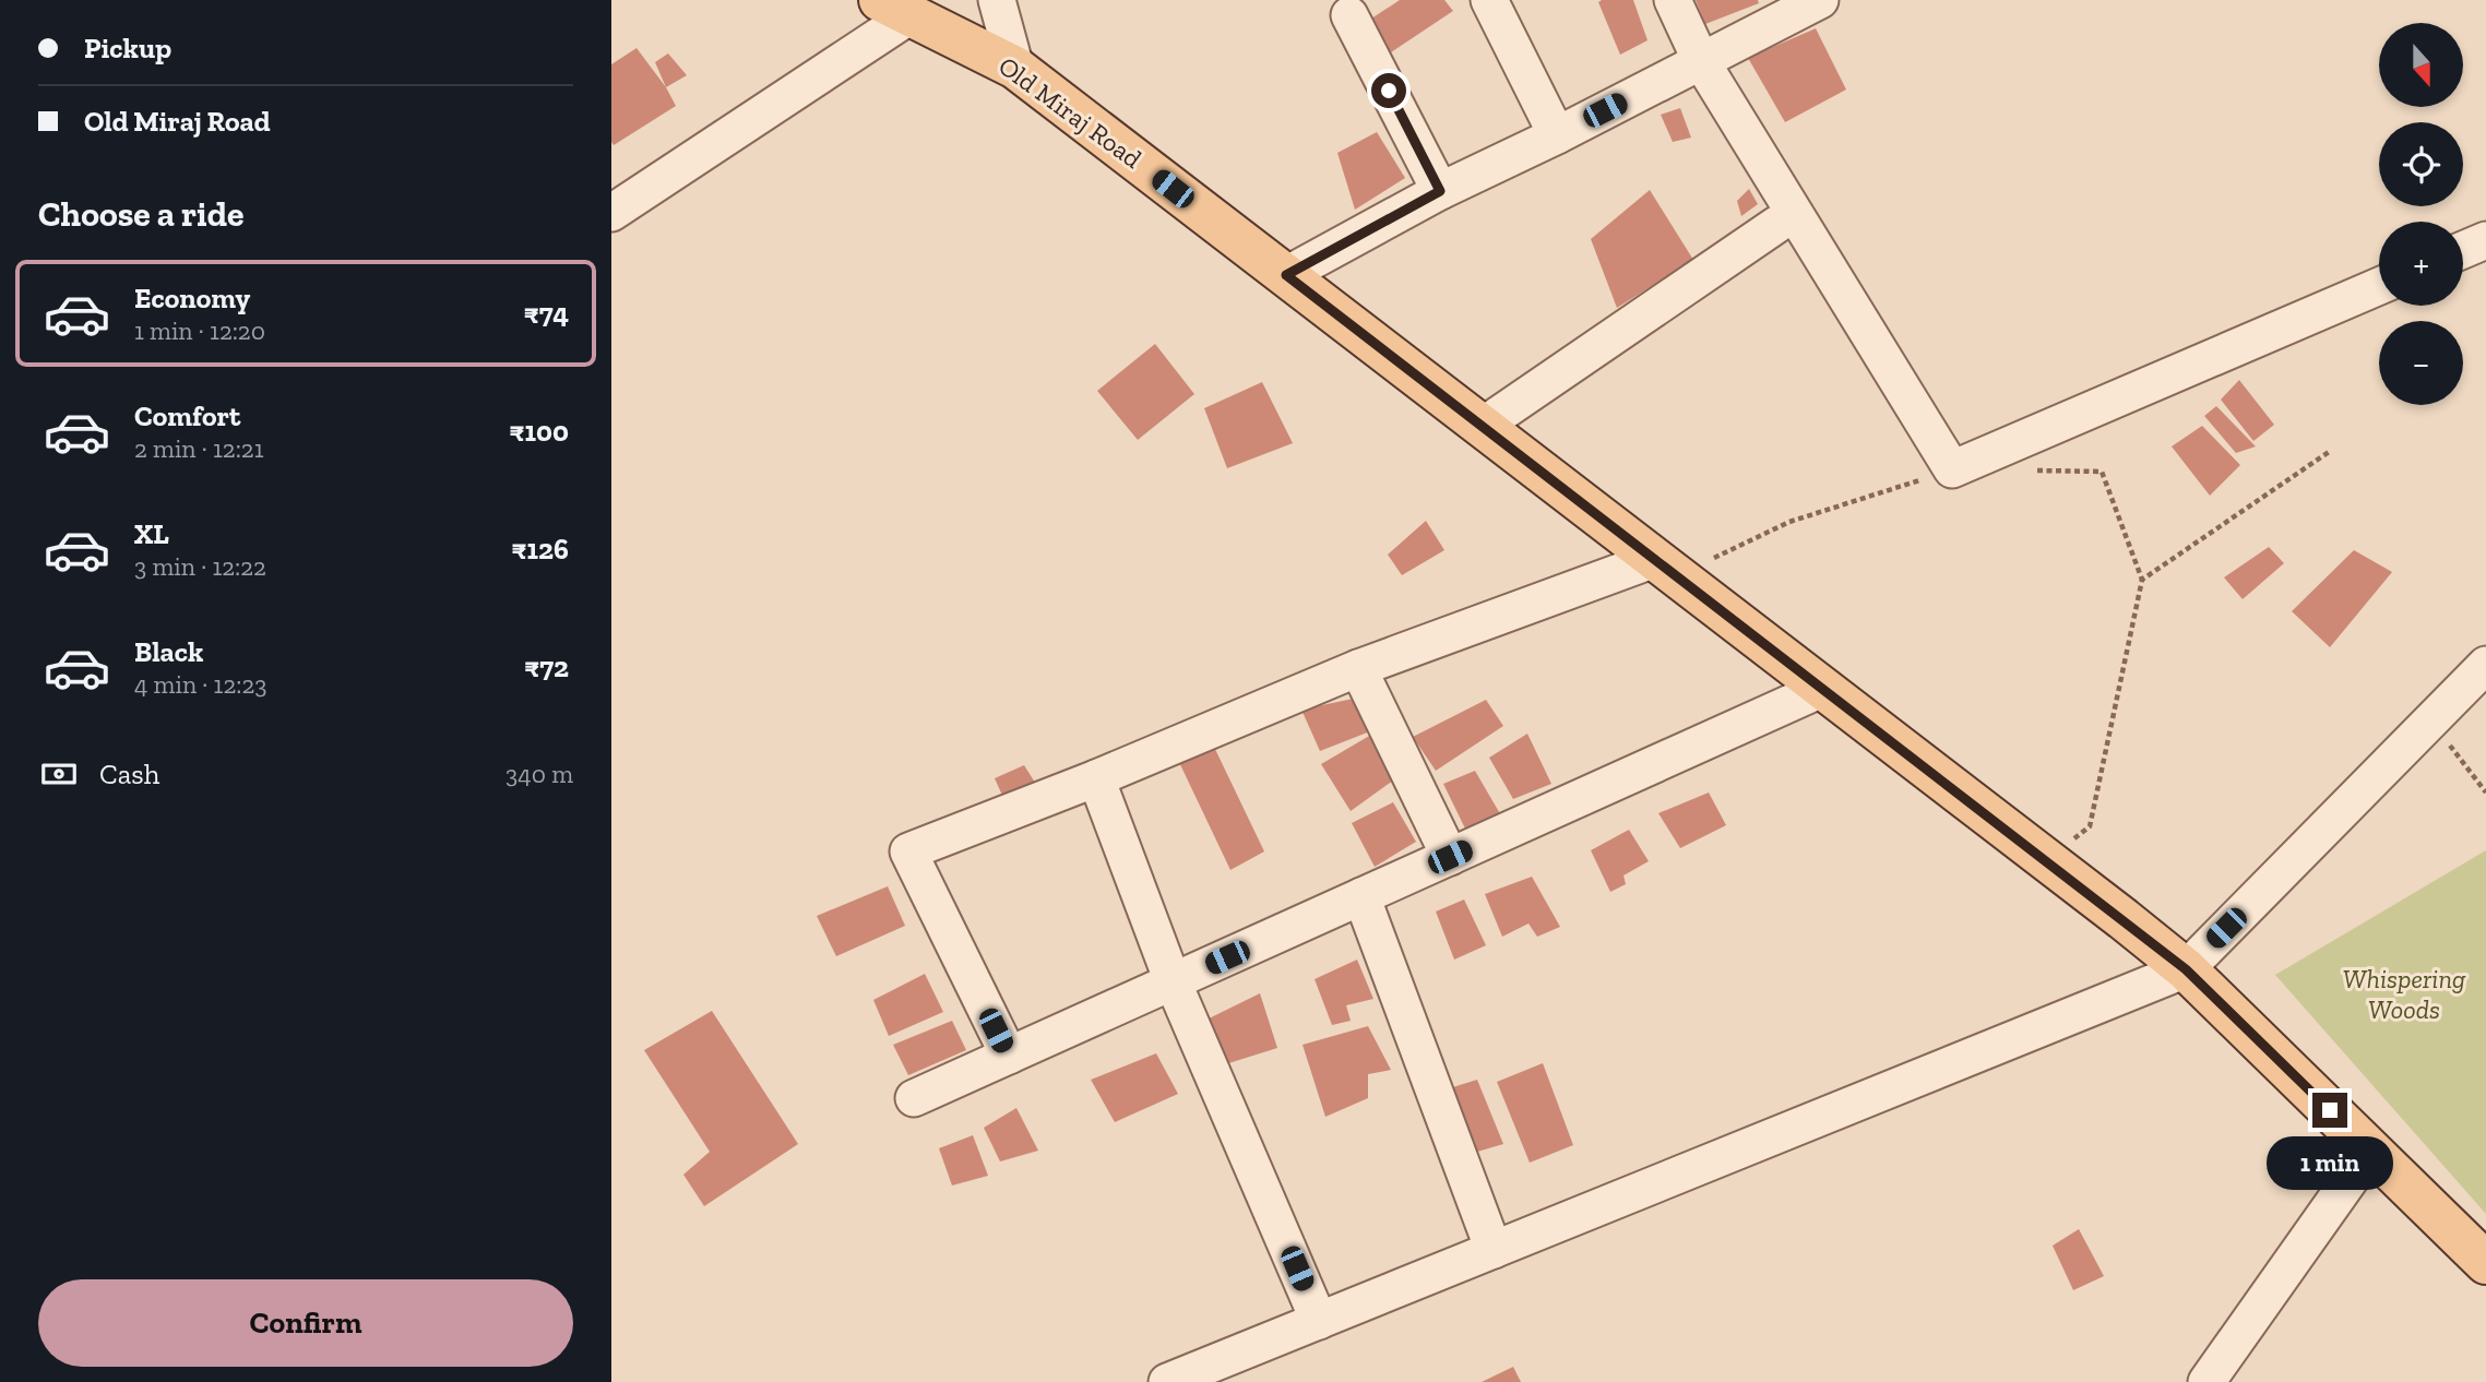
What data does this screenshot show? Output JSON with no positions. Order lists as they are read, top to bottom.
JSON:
{
  "streets": {
    "main road": ["Old Miraj Road"]
  },
  "parks": ["Whispering Woods"],
  "north": "bottom",
  "page": {
    "banner": ["Pickup", "Old Miraj Road"],
    "map_buttons": ["+", "−"],
    "heading": "Choose a ride",
    "list": [
      {
        "name": "Economy",
        "note": "1 min · 12:20",
        "value": "₹74"
      },
      {
        "name": "Comfort",
        "note": "2 min · 12:21",
        "value": "₹100"
      },
      {
        "name": "XL",
        "note": "3 min · 12:22",
        "value": "₹126"
      },
      {
        "name": "Black",
        "note": "4 min · 12:23",
        "value": "₹72"
      }
    ],
    "pay": ["Cash", "340 m"],
    "bubble": "1 min",
    "buttons": "Confirm"
  }
}
